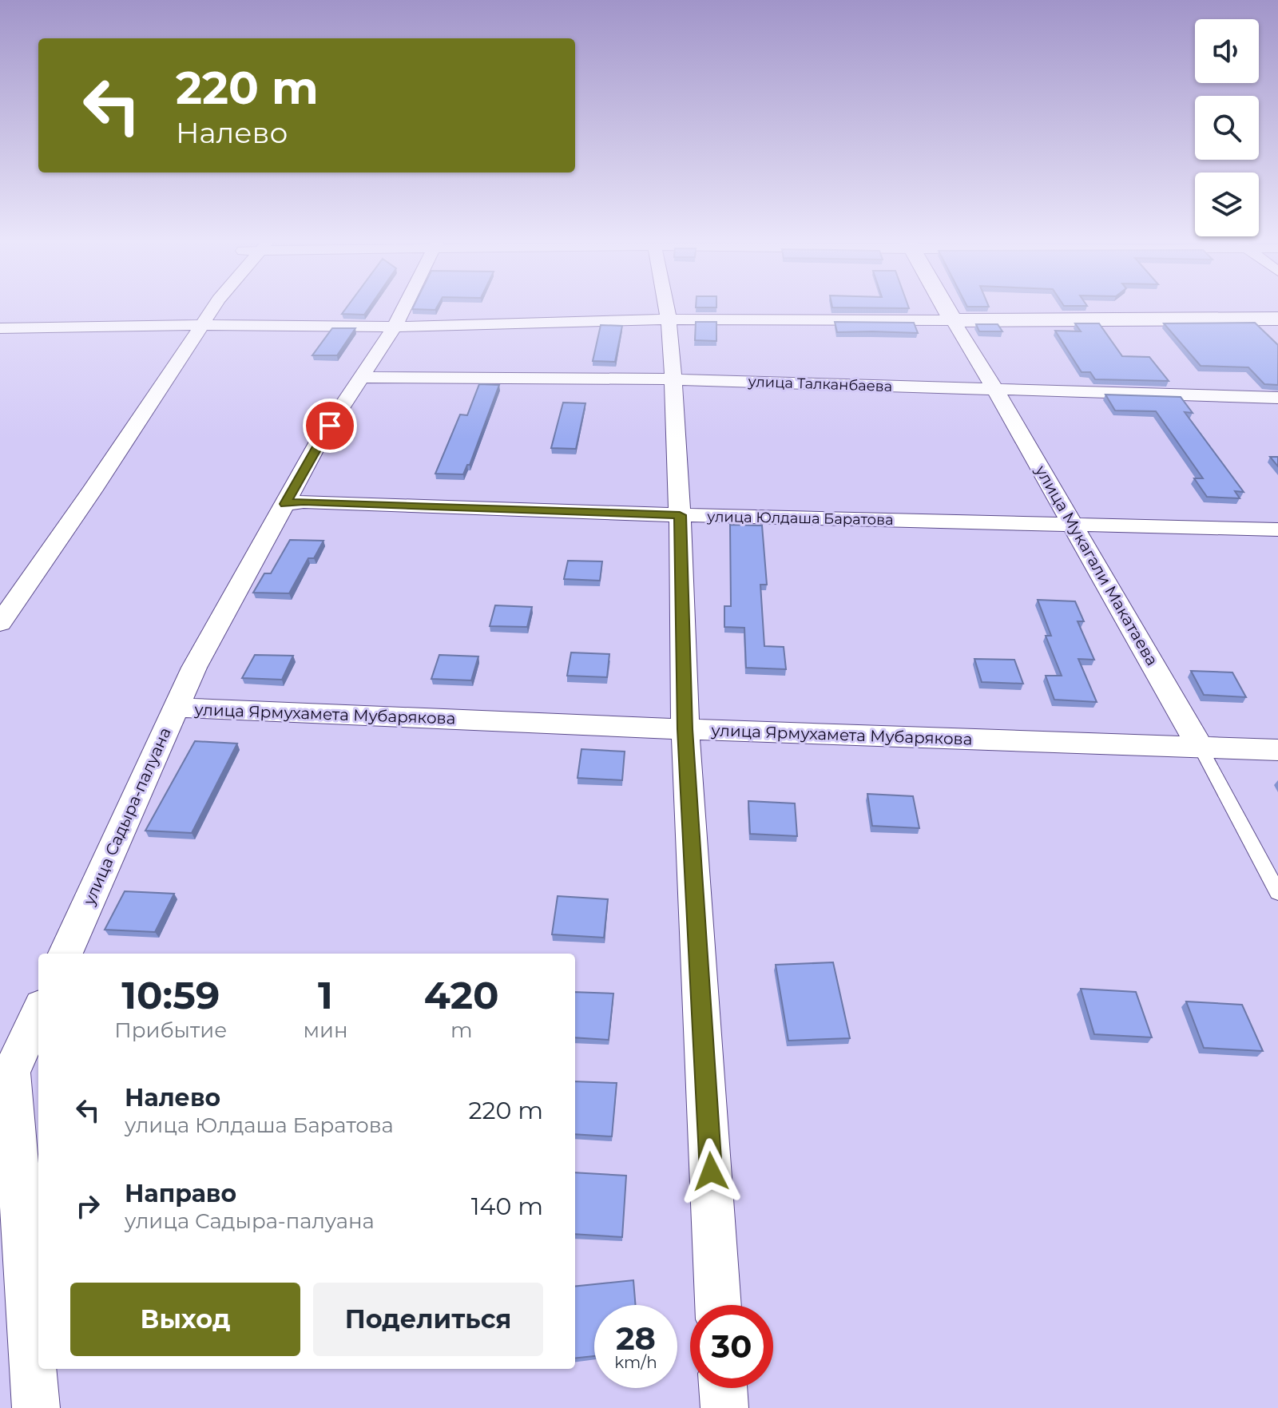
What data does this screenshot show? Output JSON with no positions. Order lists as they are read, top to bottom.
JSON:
{
  "streets": {
    "street": [
      "улица Талканбаева",
      "улица Юлдаша Баратова",
      "улица Мукагали Макатаева",
      "улица Ярмухамета Мубарякова",
      "улица Садыра-палуана"
    ]
  },
  "crossings": [
    ["улица Талканбаева", "улица Мукагали Макатаева"],
    ["улица Талканбаева", "улица Садыра-палуана"],
    ["улица Юлдаша Баратова", "улица Мукагали Макатаева"],
    ["улица Юлдаша Баратова", "улица Садыра-палуана"],
    ["улица Мукагали Макатаева", "улица Ярмухамета Мубарякова"],
    ["улица Ярмухамета Мубарякова", "улица Садыра-палуана"]
  ],
  "page": {
    "turn": ["220 m", "Налево"],
    "eta": [
      "10:59",
      "Прибытие",
      "1",
      "мин",
      "420",
      "m"
    ],
    "list": [
      {
        "name": "Налево",
        "note": "улица Юлдаша Баратова",
        "value": "220 m"
      },
      {
        "name": "Направо",
        "note": "улица Садыра-палуана",
        "value": "140 m"
      }
    ],
    "buttons": ["Выход", "Поделиться"],
    "speed": "28 km/h",
    "limit": "30"
  }
}
